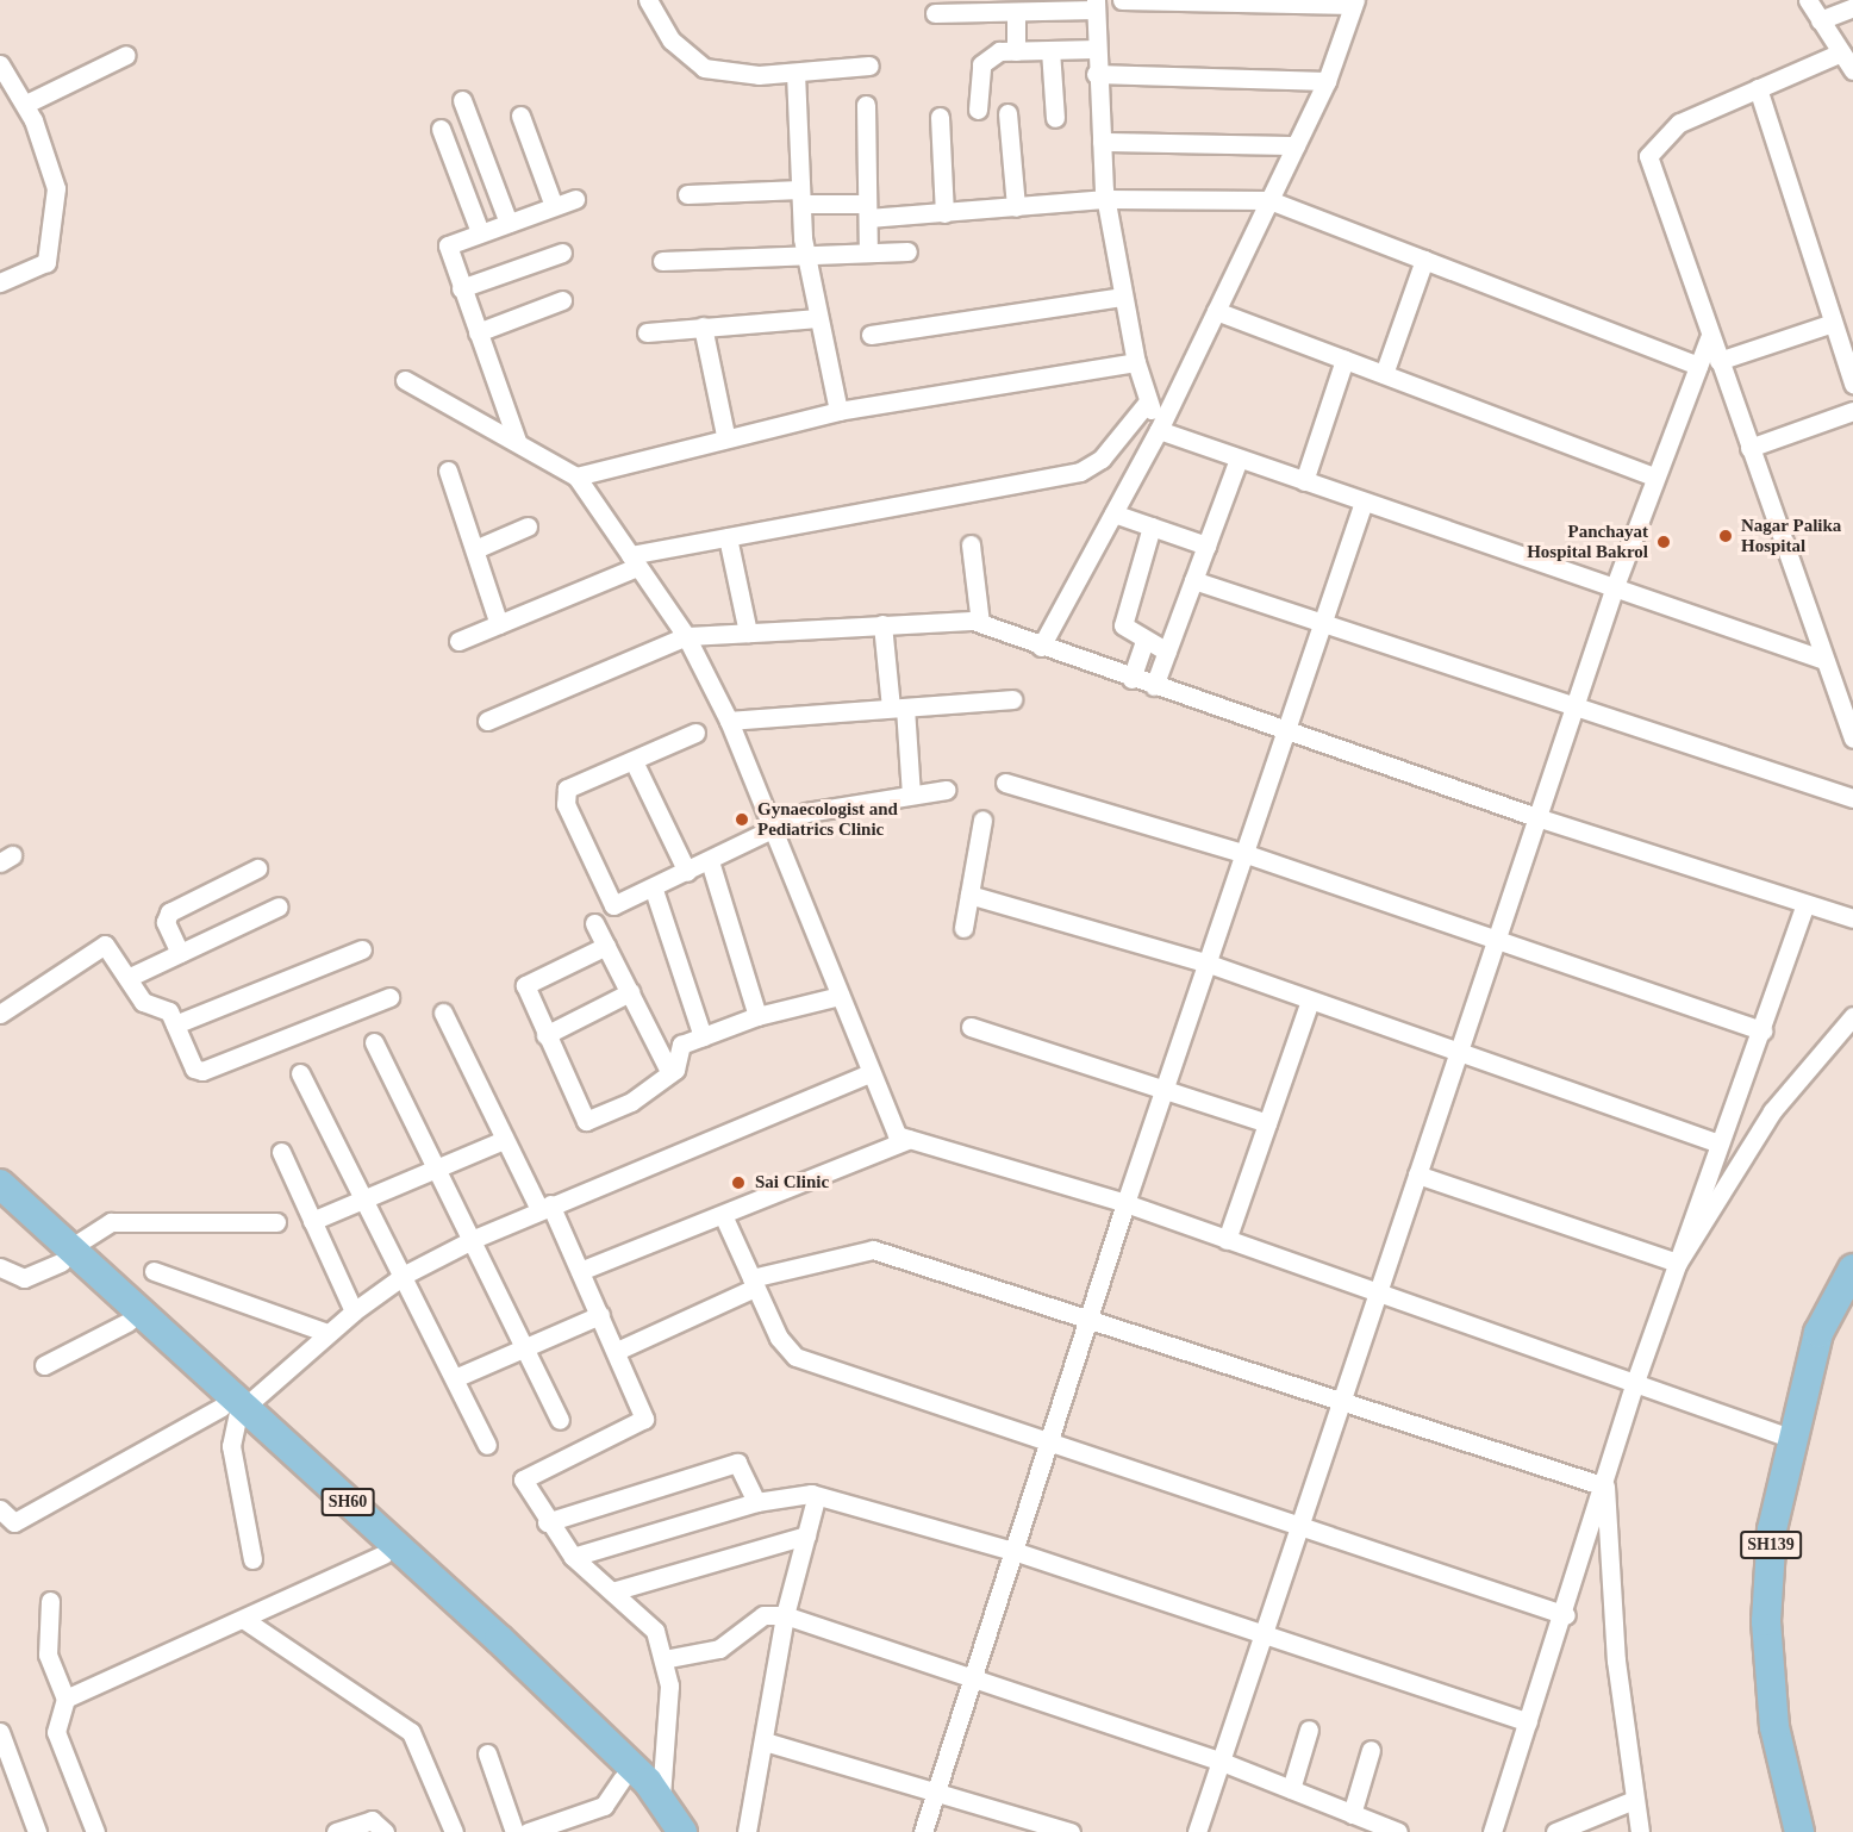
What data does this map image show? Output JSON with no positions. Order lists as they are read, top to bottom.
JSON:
{
  "streets": {
    "main road": ["SH60", "SH139"]
  },
  "places": [
    "Nagar Palika Hospital",
    "Panchayat Hospital Bakrol",
    "Gynaecologist and Pediatrics Clinic",
    "Sai Clinic"
  ]
}
